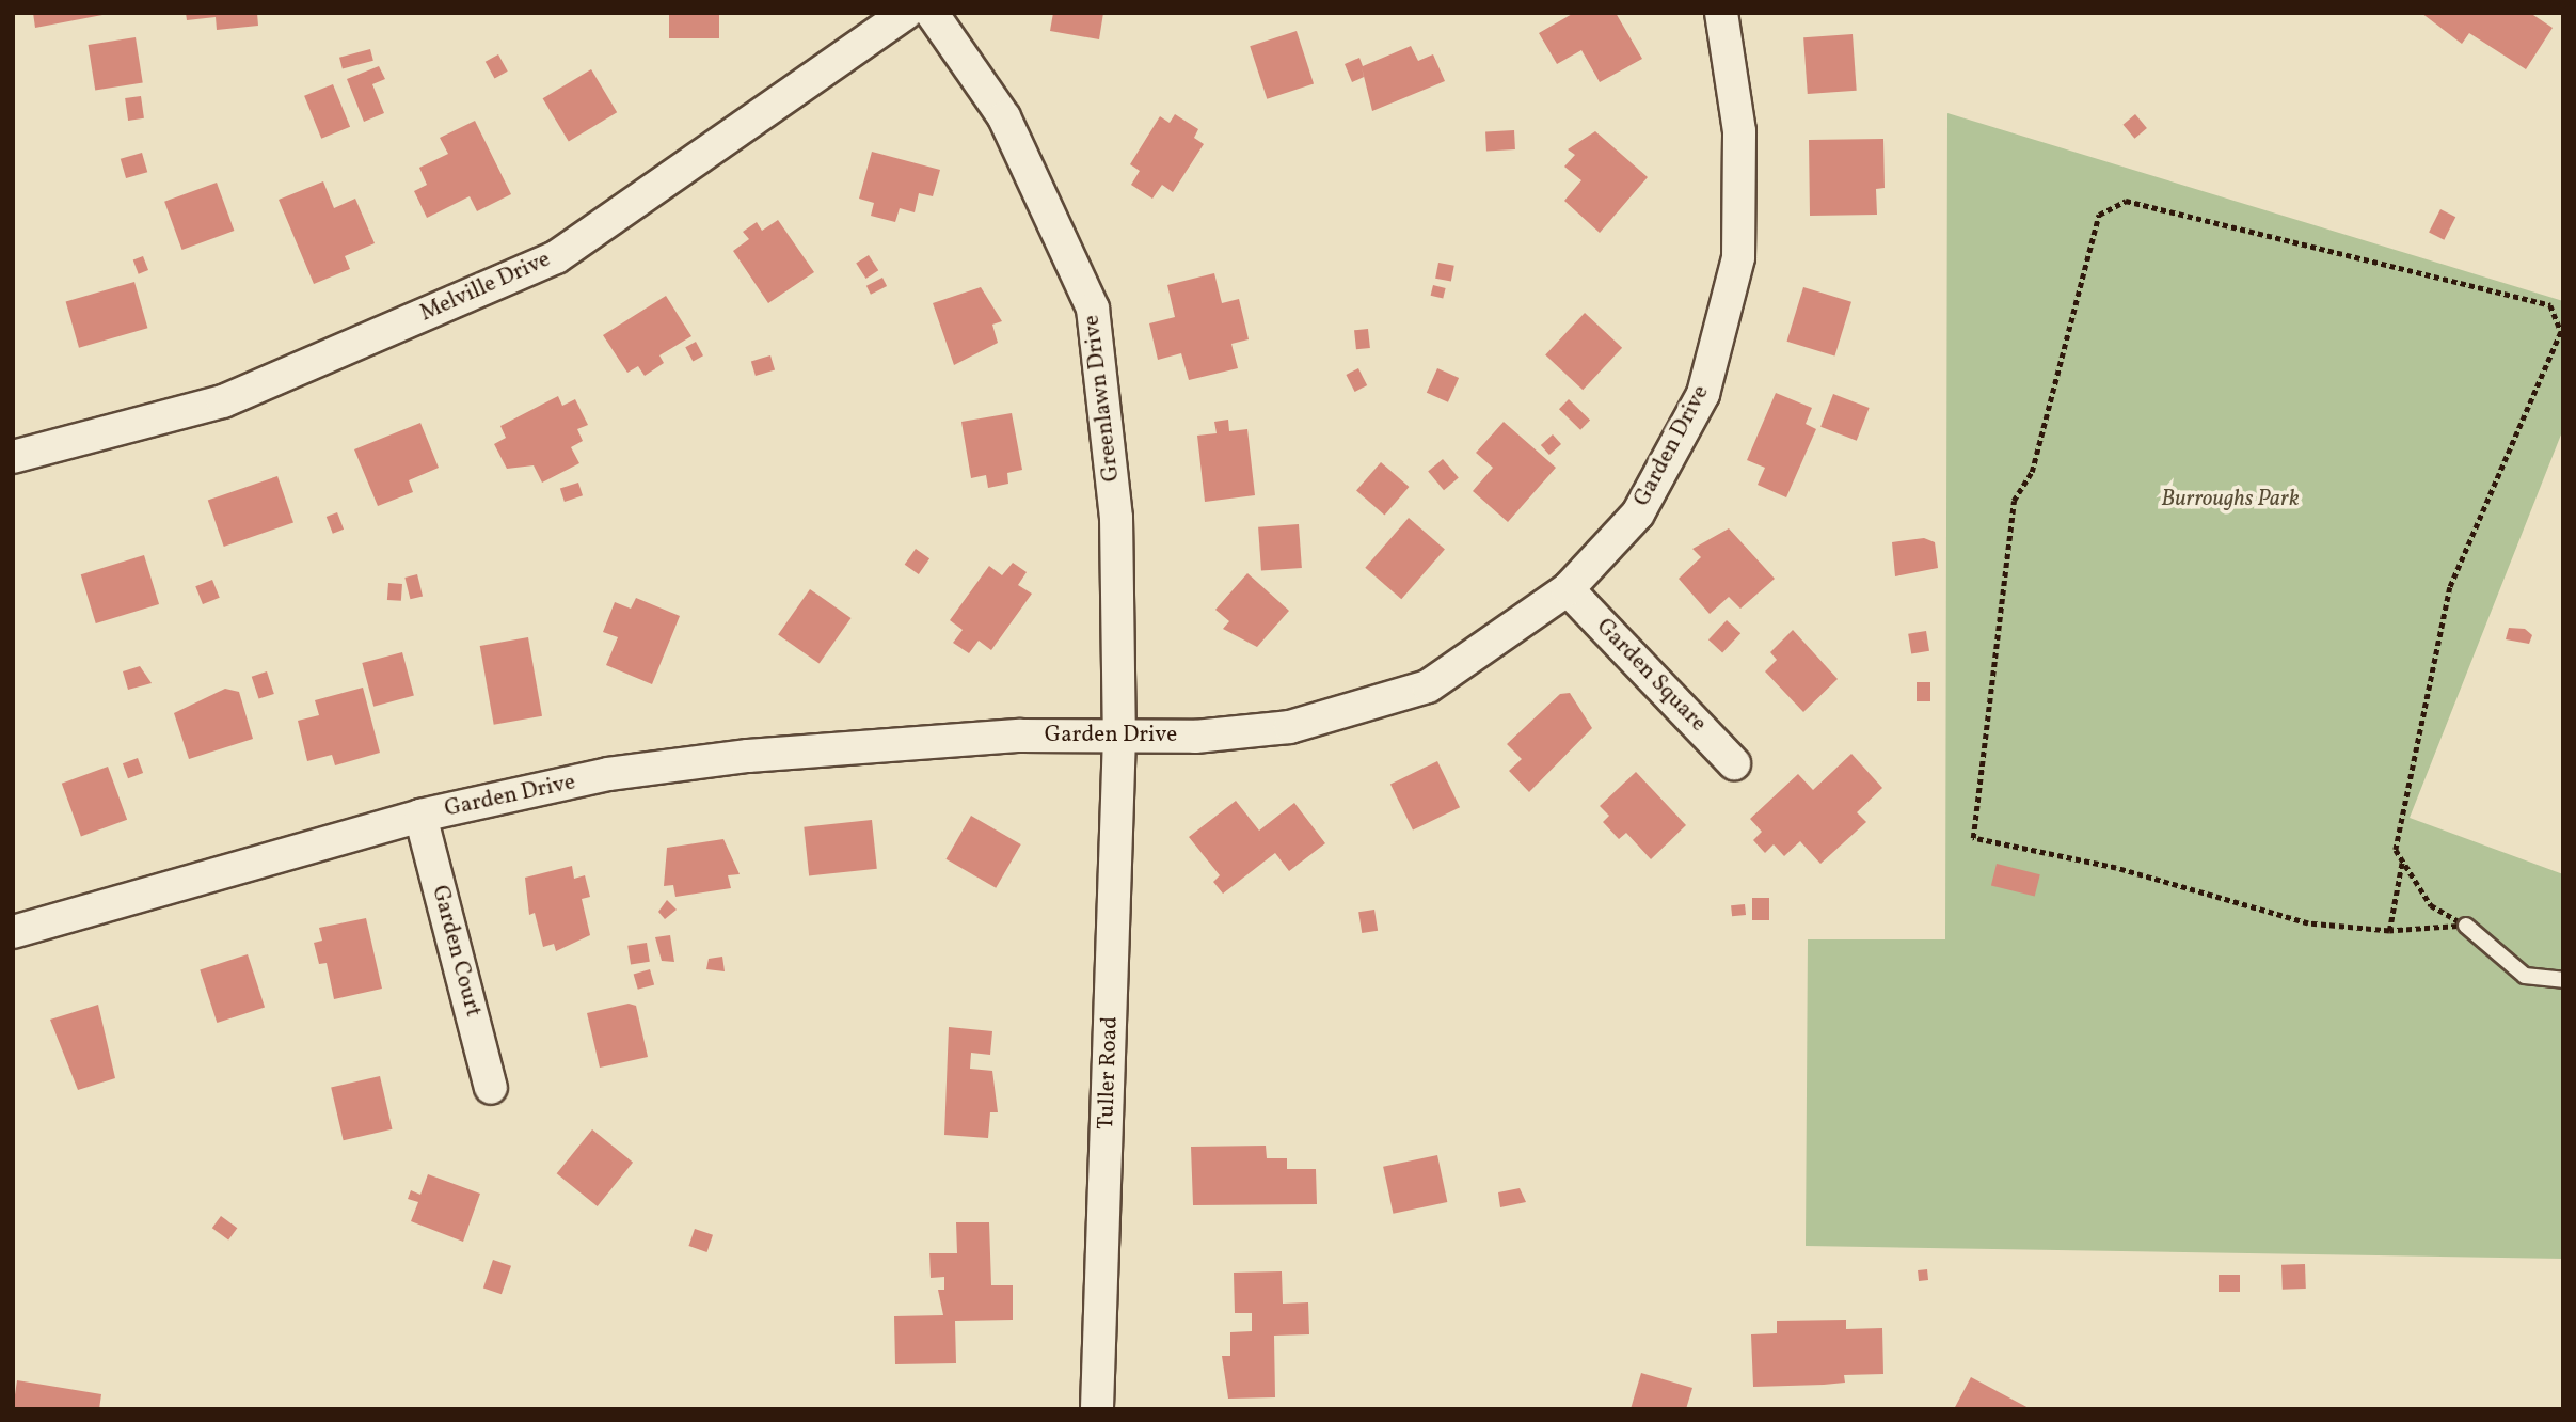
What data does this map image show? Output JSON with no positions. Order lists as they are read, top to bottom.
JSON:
{
  "streets": {
    "street": [
      "Melville Drive",
      "Greenlawn Drive",
      "Garden Drive",
      "Garden Square",
      "Garden Court",
      "Tuller Road"
    ]
  },
  "crossings": [
    ["Greenlawn Drive", "Garden Drive"],
    ["Greenlawn Drive", "Tuller Road"],
    ["Garden Drive", "Garden Square"],
    ["Garden Drive", "Garden Court"],
    ["Garden Drive", "Tuller Road"]
  ],
  "parks": ["Burroughs Park"]
}
